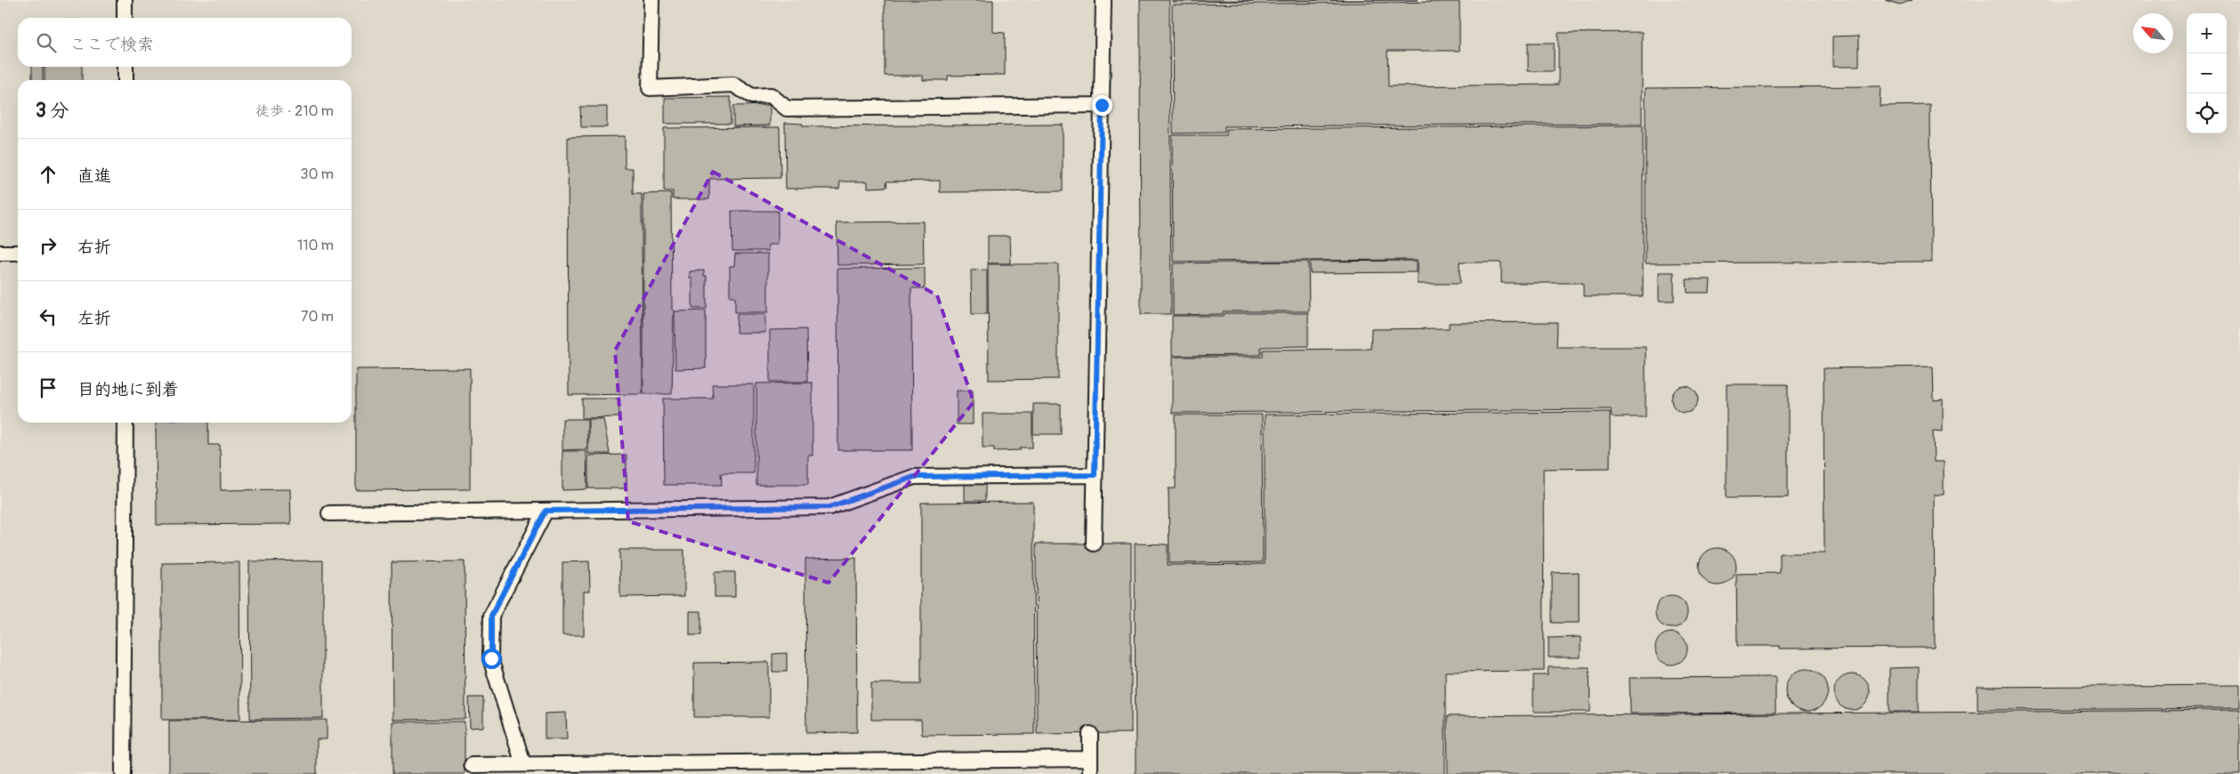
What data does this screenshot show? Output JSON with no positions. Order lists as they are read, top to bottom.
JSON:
{
  "north": "top left",
  "page": {
    "map_buttons": ["+", "−"],
    "search": "ここで検索",
    "heading": ["3 分", "徒歩 · 210 m"],
    "list": [
      ["直進", "30 m"],
      ["右折", "110 m"],
      ["左折", "70 m"],
      "目的地に到着"
    ]
  }
}
